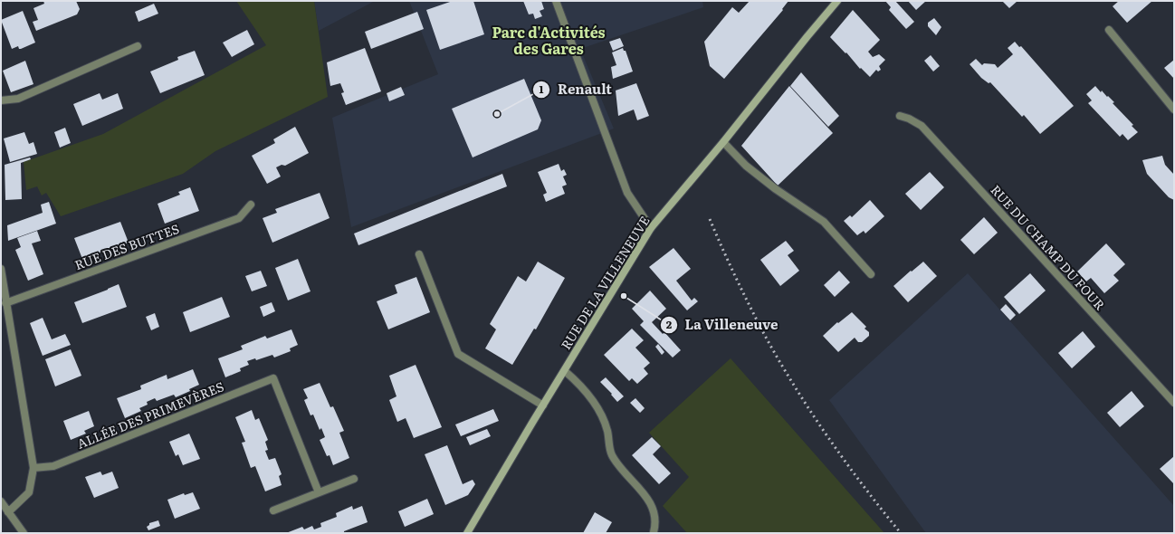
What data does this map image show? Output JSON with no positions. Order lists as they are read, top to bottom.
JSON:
{
  "streets": {
    "main road": ["RUE DE LA VILLENEUVE"],
    "street": ["RUE DES BUTTES", "RUE DU CHAMP DU FOUR", "ALLÉE DES PRIMEVÈRES"]
  },
  "districts": ["Parc d'Activités des Gares"],
  "places": ["Renault", "La Villeneuve"]
}
